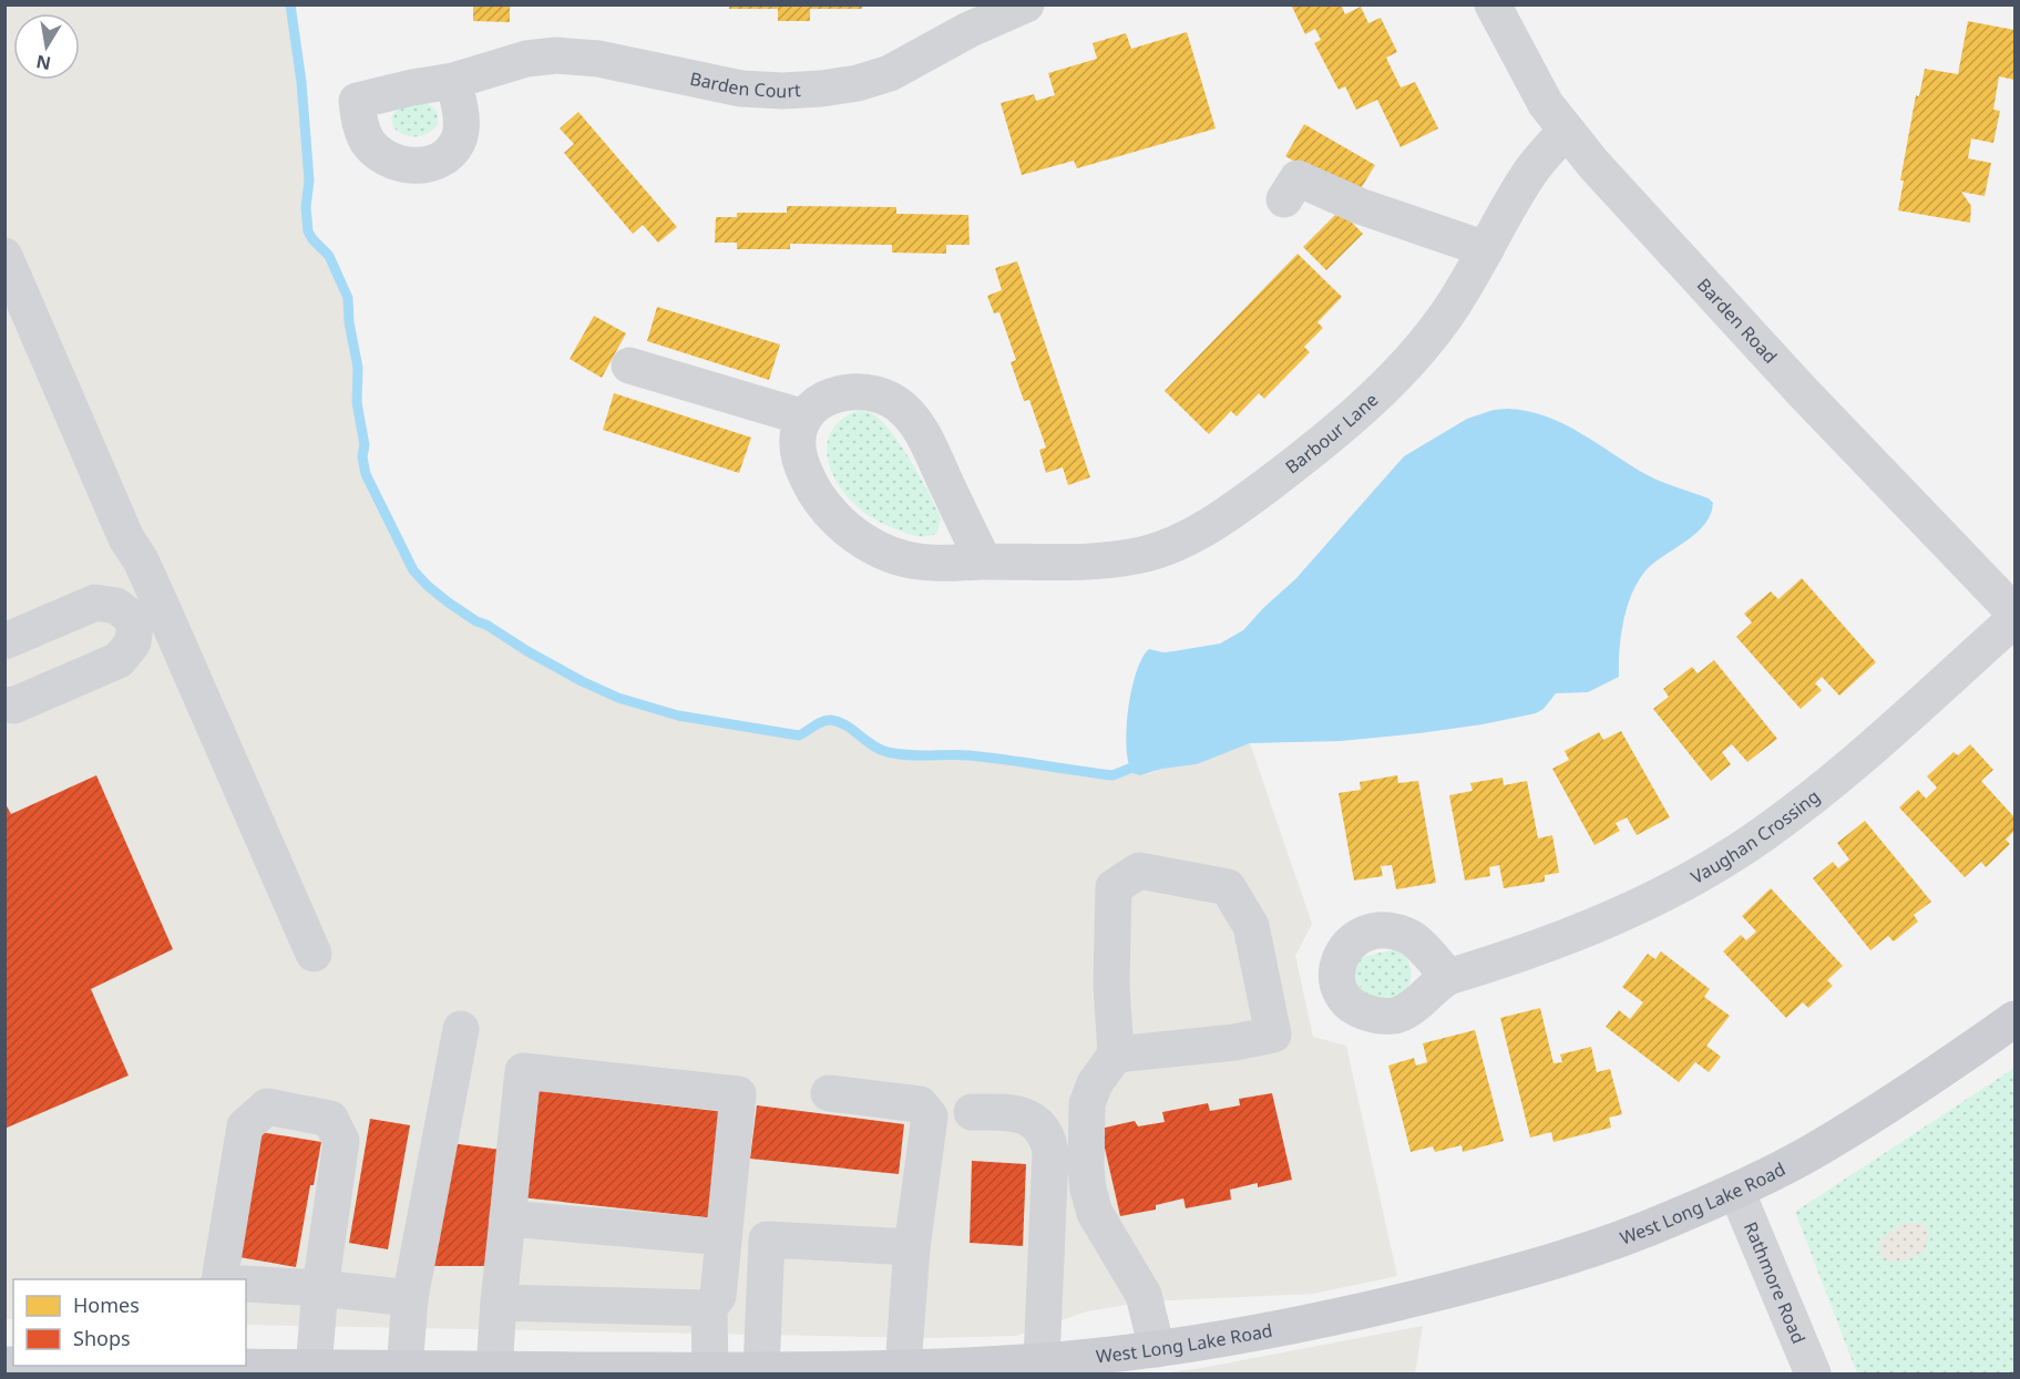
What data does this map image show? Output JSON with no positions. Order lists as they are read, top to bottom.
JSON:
{
  "streets": {
    "main road": ["West Long Lake Road"],
    "street": [
      "Barden Court",
      "Barden Road",
      "Barbour Lane",
      "Vaughan Crossing",
      "Rathmore Road"
    ]
  },
  "crossings": [
    ["Barden Road", "Barbour Lane"],
    ["West Long Lake Road", "Rathmore Road"]
  ],
  "legend": ["Homes", "Shops"],
  "north": "bottom"
}
